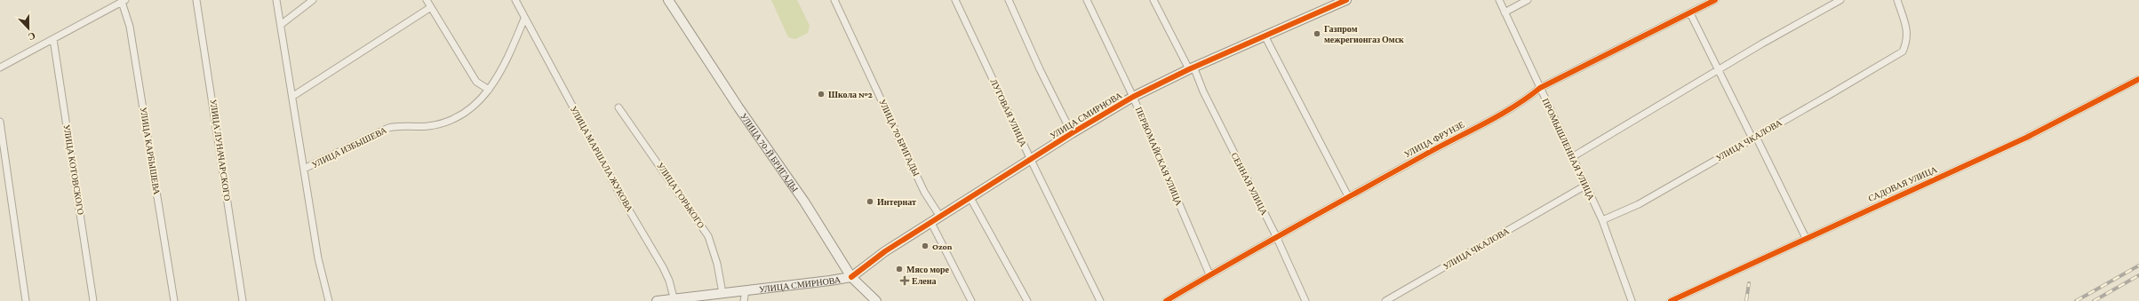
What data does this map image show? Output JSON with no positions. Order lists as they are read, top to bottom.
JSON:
{
  "streets": {
    "street": [
      "ЛУГОВАЯ УЛИЦА",
      "УЛИЦА СМИРНОВА",
      "УЛИЦА 70 БРИГАДЫ",
      "УЛИЦА ФРУНЗЕ",
      "УЛИЦА ЧКАЛОВА",
      "УЛИЦА ИЗБЫШЕВА",
      "ПРОМЫШЛЕННАЯ УЛИЦА",
      "УЛИЦА ЛУНАЧАРСКОГО",
      "УЛИЦА КАРБЫШЕВА",
      "УЛИЦА 70-Й БРИГАДЫ",
      "ПЕРВОМАЙСКАЯ УЛИЦА",
      "УЛИЦА МАРШАЛА ЖУКОВА",
      "УЛИЦА КОТОВСКОГО",
      "СЕННАЯ УЛИЦА",
      "САДОВАЯ УЛИЦА",
      "УЛИЦА ГОРЬКОГО"
    ]
  },
  "crossings": [
    ["ЛУГОВАЯ УЛИЦА", "УЛИЦА СМИРНОВА"],
    ["УЛИЦА СМИРНОВА", "УЛИЦА 70 БРИГАДЫ"],
    ["УЛИЦА СМИРНОВА", "УЛИЦА 70-Й БРИГАДЫ"],
    ["УЛИЦА СМИРНОВА", "ПЕРВОМАЙСКАЯ УЛИЦА"],
    ["УЛИЦА СМИРНОВА", "УЛИЦА МАРШАЛА ЖУКОВА"],
    ["УЛИЦА СМИРНОВА", "СЕННАЯ УЛИЦА"],
    ["УЛИЦА СМИРНОВА", "УЛИЦА ГОРЬКОГО"],
    ["УЛИЦА ФРУНЗЕ", "ПРОМЫШЛЕННАЯ УЛИЦА"],
    ["УЛИЦА ФРУНЗЕ", "ПЕРВОМАЙСКАЯ УЛИЦА"],
    ["УЛИЦА ФРУНЗЕ", "СЕННАЯ УЛИЦА"],
    ["УЛИЦА ЧКАЛОВА", "ПРОМЫШЛЕННАЯ УЛИЦА"]
  ],
  "places": {
    "other": [
      "Газпром межрегионгаз Омск",
      "Школа №2",
      "Интернат",
      "Ozon",
      "Мясо море"
    ],
    "health": ["Елена"]
  },
  "north": "bottom"
}
